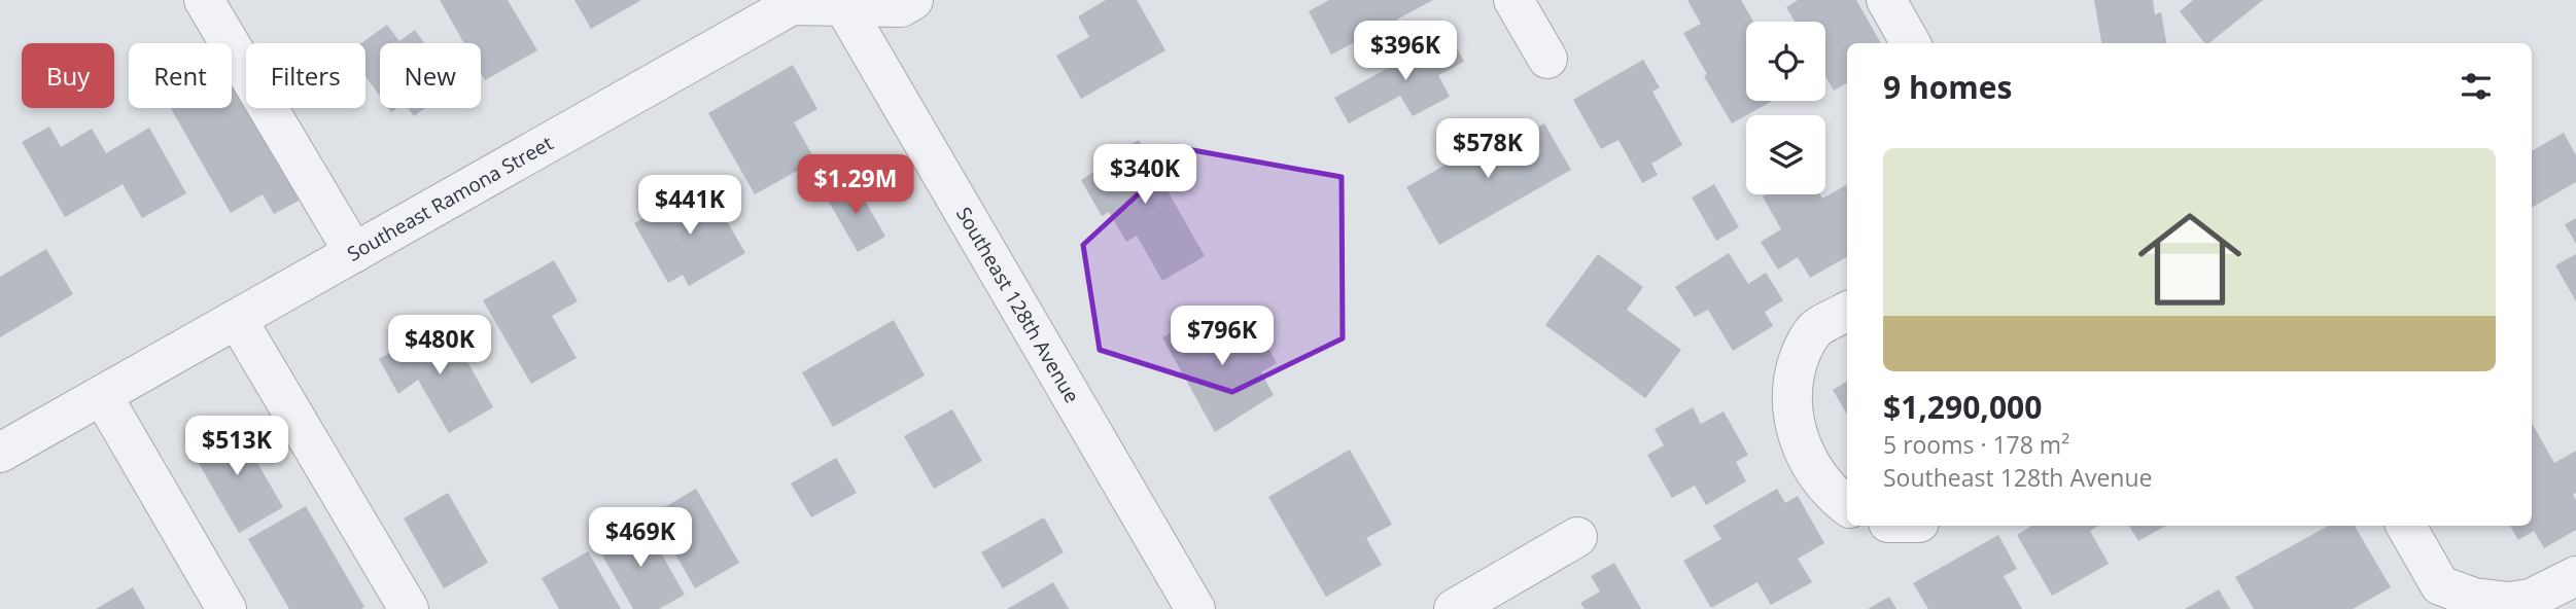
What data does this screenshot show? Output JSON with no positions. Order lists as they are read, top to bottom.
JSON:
{
  "streets": {
    "street": ["Southeast Ramona Street", "Southeast 128th Avenue"]
  },
  "crossings": [
    ["Southeast Ramona Street", "Southeast 128th Avenue"]
  ],
  "page": {
    "price": [
      "$396K",
      "$578K",
      "$340K",
      "$1.29M",
      "$441K",
      "$796K",
      "$480K",
      "$513K",
      "$469K"
    ],
    "chip": [
      "Buy",
      "Rent",
      "Filters",
      "New"
    ],
    "heading": "9 homes",
    "list": [
      {
        "name": "$1,290,000",
        "note": "5 rooms · 178 m² · Southeast 128th Avenue"
      }
    ]
  }
}
